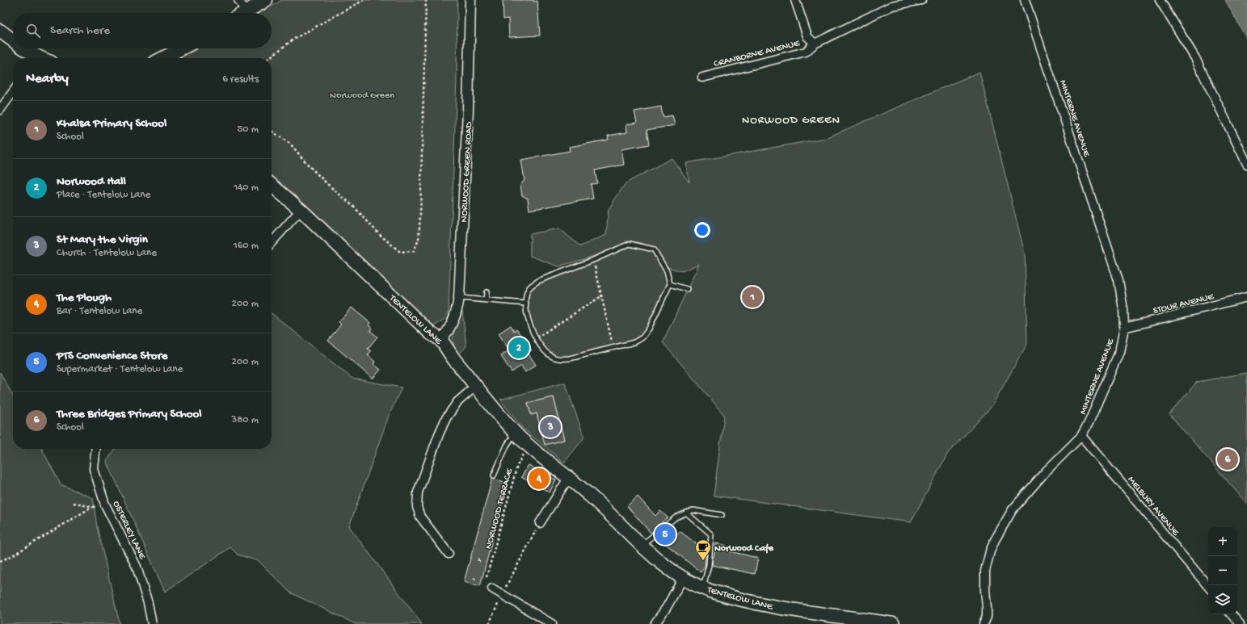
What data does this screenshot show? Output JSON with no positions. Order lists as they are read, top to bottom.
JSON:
{
  "streets": {
    "main road": ["TENTELOW LANE"],
    "street": [
      "CRANBORNE AVENUE",
      "MINTERNE AVENUE",
      "NORWOOD GREEN ROAD",
      "STOUR AVENUE",
      "MELBURY AVENUE",
      "OSTERLEY LANE"
    ],
    "path": ["NORWOOD TERRACE"]
  },
  "crossings": [
    ["MINTERNE AVENUE", "STOUR AVENUE"],
    ["MINTERNE AVENUE", "MELBURY AVENUE"],
    ["NORWOOD GREEN ROAD", "TENTELOW LANE"],
    ["TENTELOW LANE", "NORWOOD TERRACE"]
  ],
  "districts": ["NORWOOD GREEN"],
  "parks": ["Norwood Green"],
  "places": {
    "cafe": ["Norwood Cafe"]
  },
  "house_numbers": ["4", "1"],
  "page": {
    "search": "Search here",
    "heading": ["Nearby", "6 results"],
    "list": [
      {
        "mark": "1",
        "name": "Khalsa Primary School",
        "note": "School",
        "value": "50 m"
      },
      {
        "mark": "2",
        "name": "Norwood Hall",
        "note": "Place · Tentelow Lane",
        "value": "140 m"
      },
      {
        "mark": "3",
        "name": "St Mary the Virgin",
        "note": "Church · Tentelow Lane",
        "value": "160 m"
      },
      {
        "mark": "4",
        "name": "The Plough",
        "note": "Bar · Tentelow Lane",
        "value": "200 m"
      },
      {
        "mark": "5",
        "name": "PTS Convenience Store",
        "note": "Supermarket · Tentelow Lane",
        "value": "200 m"
      },
      {
        "mark": "6",
        "name": "Three Bridges Primary School",
        "note": "School",
        "value": "380 m"
      }
    ],
    "pins": [
      "1",
      "2",
      "3",
      "6",
      "4",
      "5"
    ],
    "map_buttons": ["+", "−"]
  }
}
